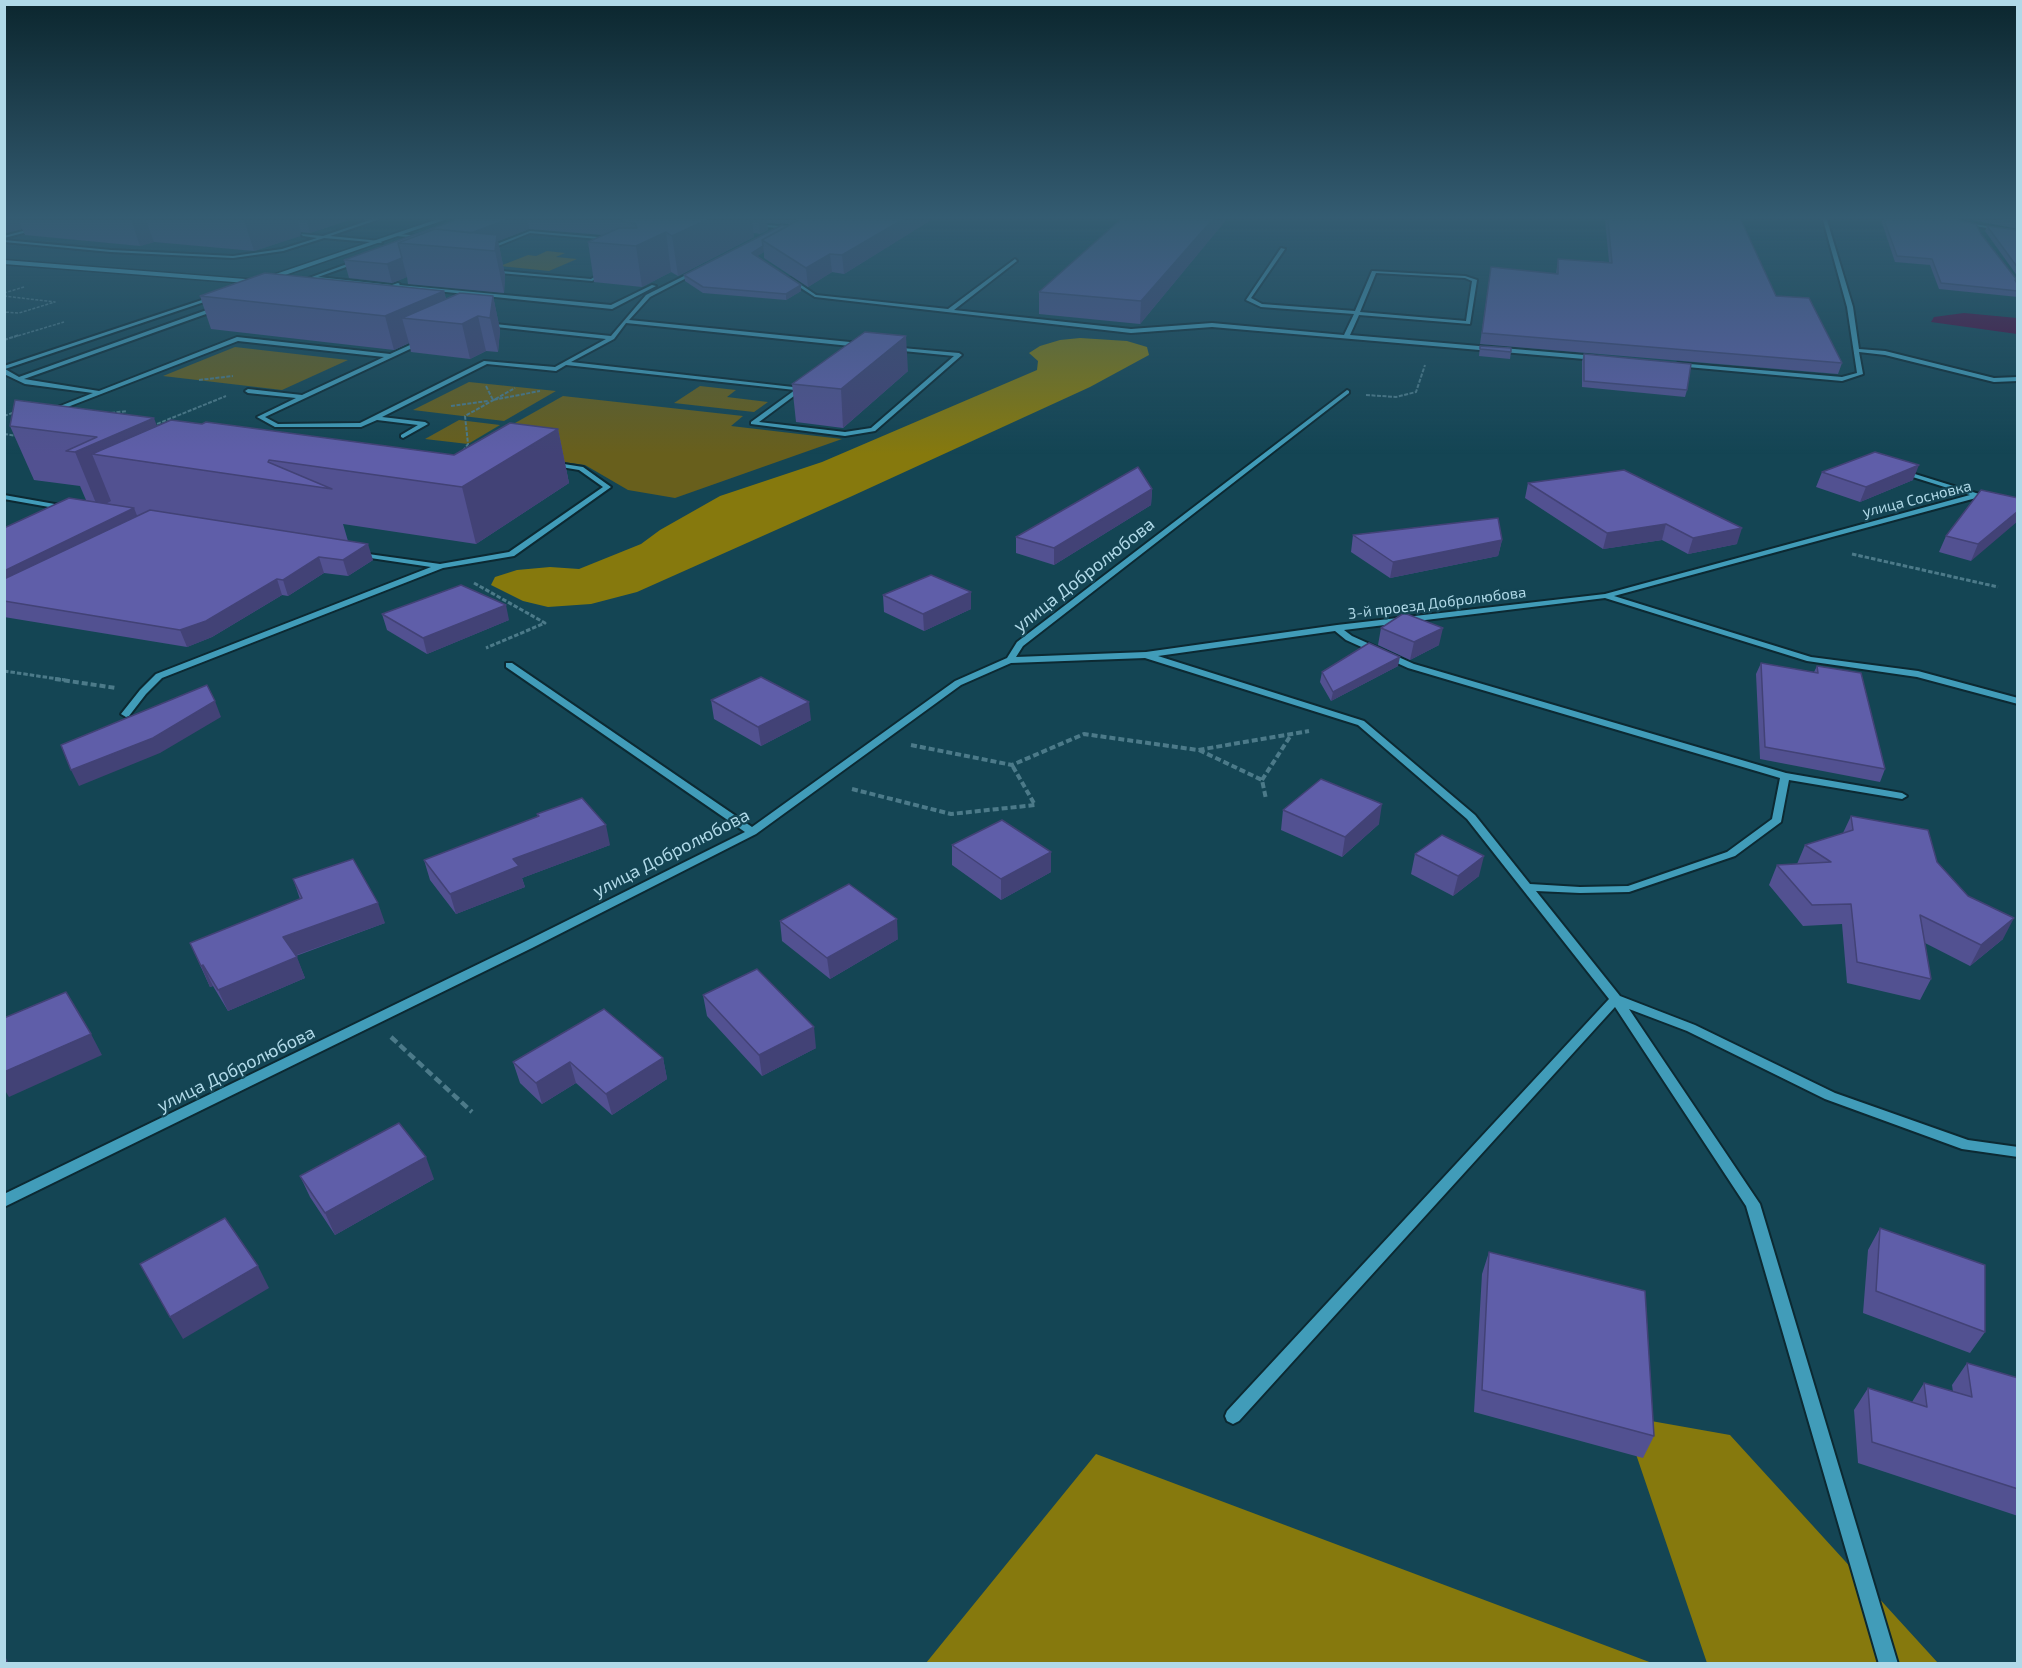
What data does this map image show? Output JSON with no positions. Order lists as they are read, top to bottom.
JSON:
{
  "streets": {
    "street": ["улица Сосновка", "улица Добролюбова", "3-й проезд Добролюбова"]
  },
  "crossings": [
    ["улица Сосновка", "3-й проезд Добролюбова"],
    ["улица Добролюбова", "3-й проезд Добролюбова"]
  ]
}
